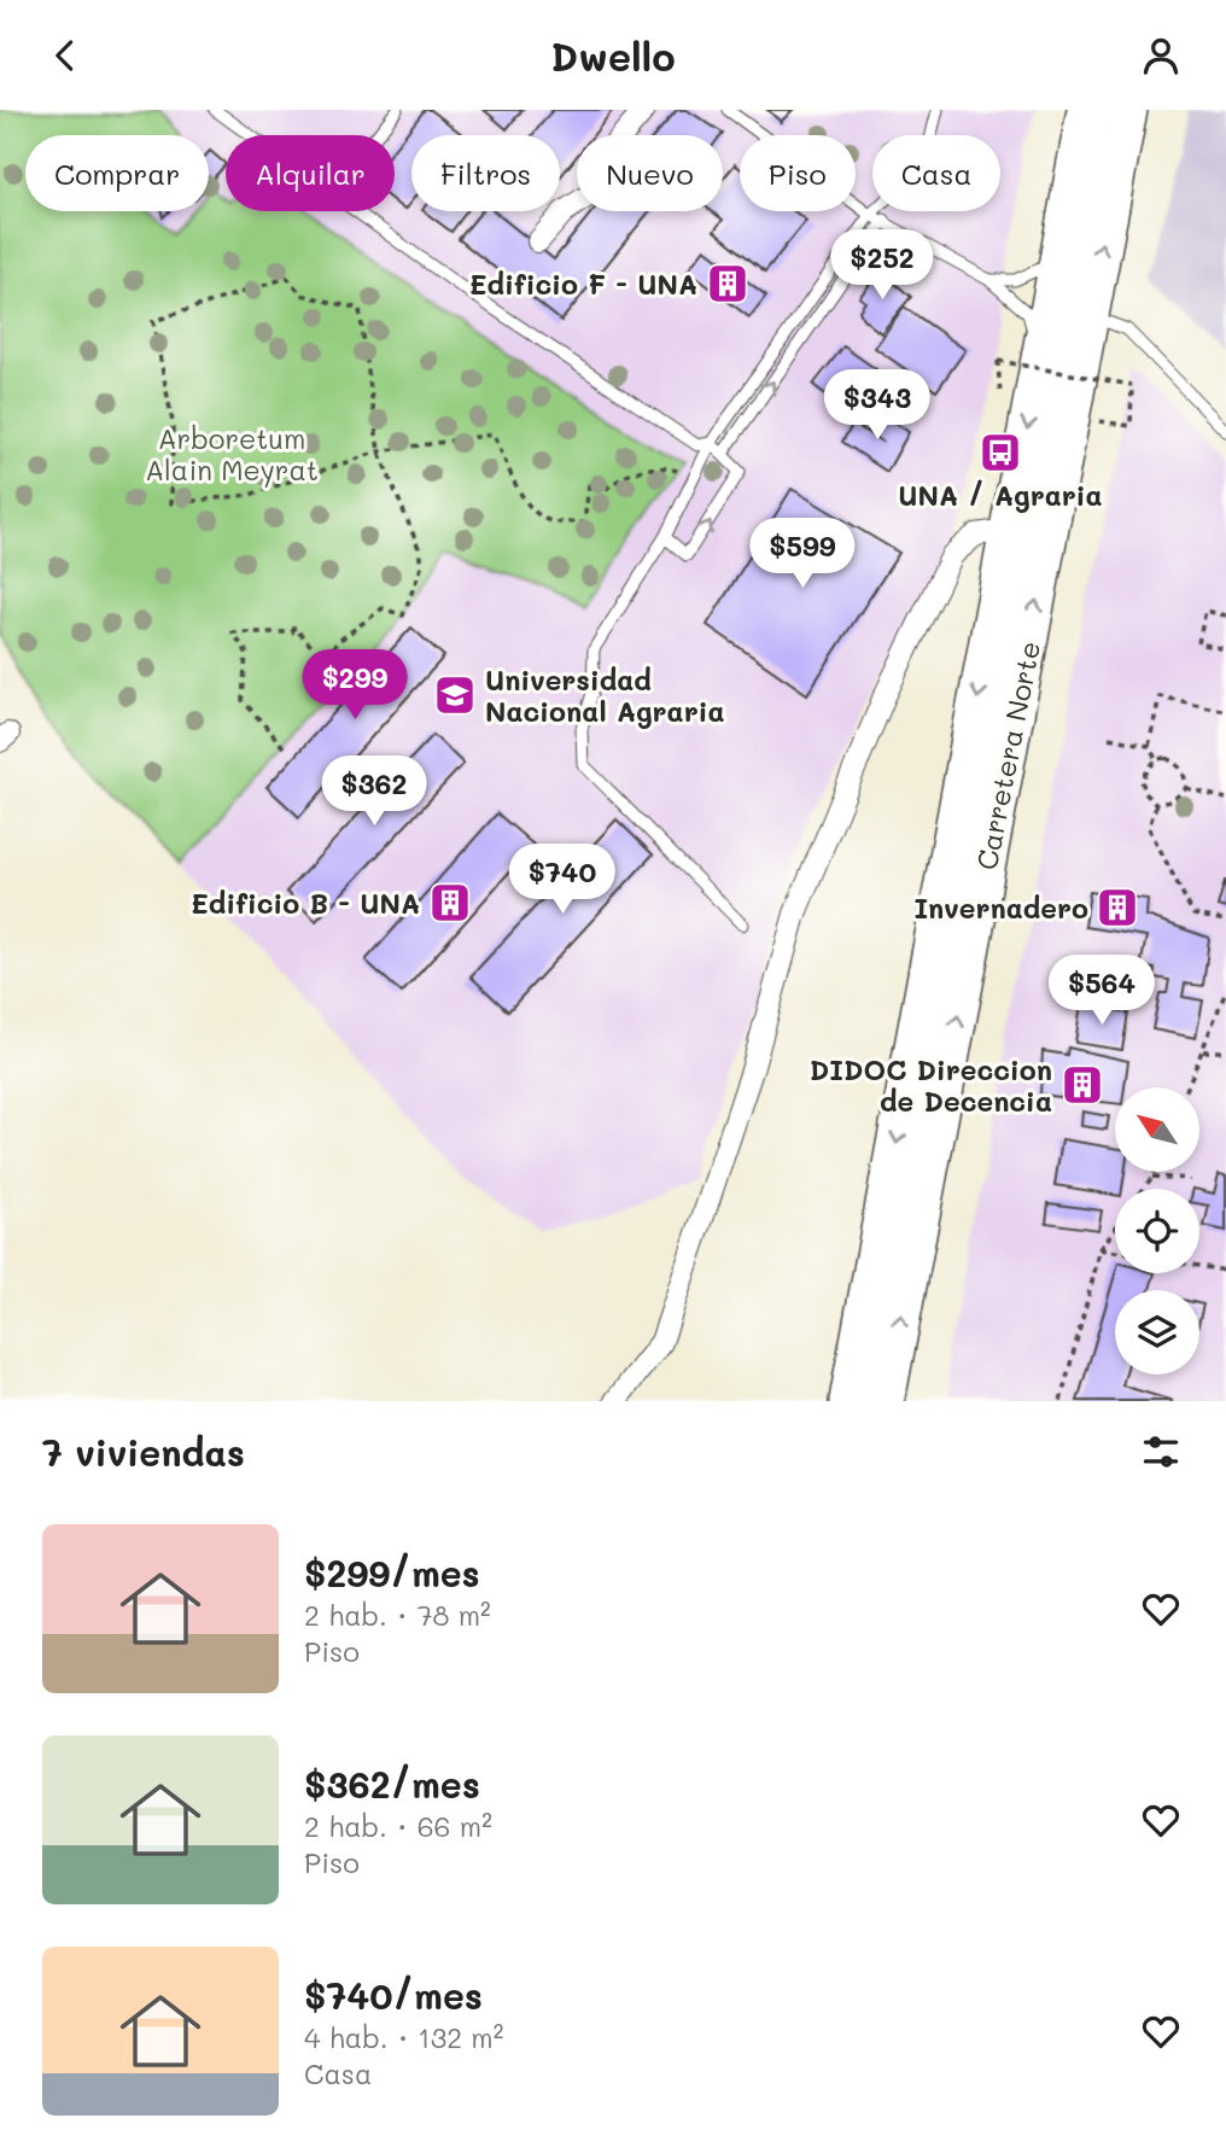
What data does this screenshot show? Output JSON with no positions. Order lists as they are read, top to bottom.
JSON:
{
  "streets": {
    "highway": ["Carretera Norte"]
  },
  "parks": ["Arboretum Alain Meyrat"],
  "places": {
    "building": [
      "Edificio F - UNA",
      "Edificio B - UNA",
      "Invernadero",
      "DIDOC Direccion de Decencia"
    ],
    "bus stop": ["UNA / Agraria"],
    "school or university": ["Universidad Nacional Agraria"]
  },
  "north": "top left",
  "page": {
    "header": "Dwello",
    "chip": [
      "Comprar",
      "Alquilar",
      "Filtros",
      "Nuevo",
      "Piso",
      "Casa"
    ],
    "price": [
      "$252",
      "$343",
      "$599",
      "$299",
      "$362",
      "$740",
      "$564"
    ],
    "heading": "7 viviendas",
    "list": [
      {
        "name": "$299/mes",
        "note": "2 hab. · 78 m² · Piso"
      },
      {
        "name": "$362/mes",
        "note": "2 hab. · 66 m² · Piso"
      },
      {
        "name": "$740/mes",
        "note": "4 hab. · 132 m² · Casa"
      }
    ]
  }
}
